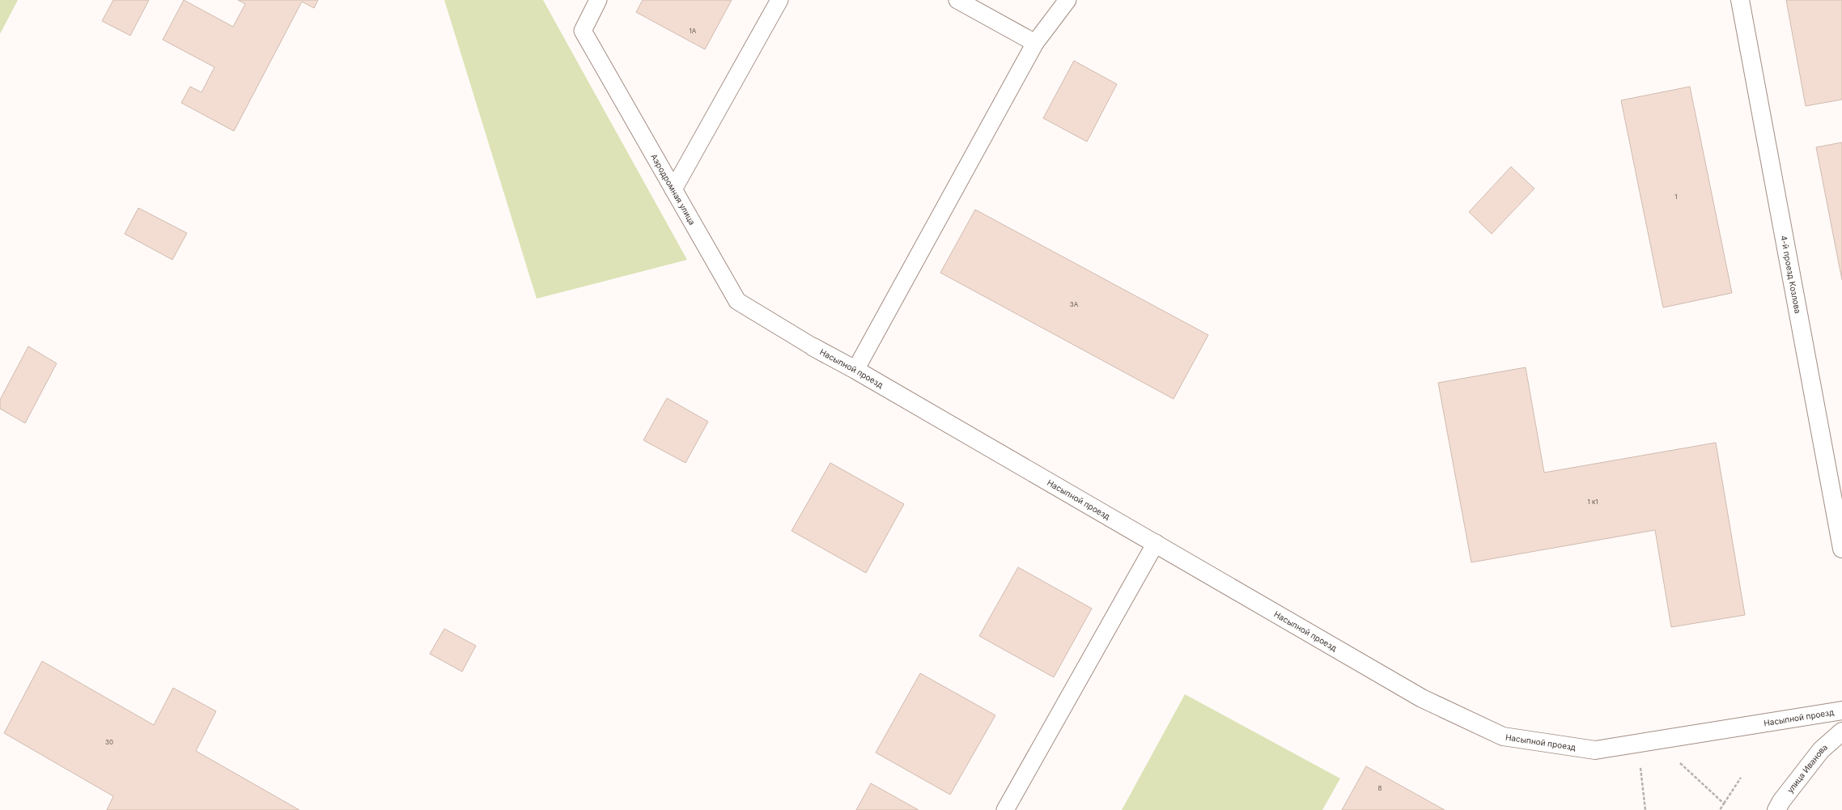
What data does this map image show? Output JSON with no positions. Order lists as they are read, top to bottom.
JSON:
{
  "streets": {
    "street": ["4-й проезд Козлова", "Насыпной проезд", "улица Иванова"],
    "lane": ["Аэродромная улица"]
  },
  "crossings": [
    ["Аэродромная улица", "Насыпной проезд"]
  ],
  "house_numbers": [
    "1А",
    "1",
    "3А",
    "1 к1",
    "30",
    "8"
  ]
}
